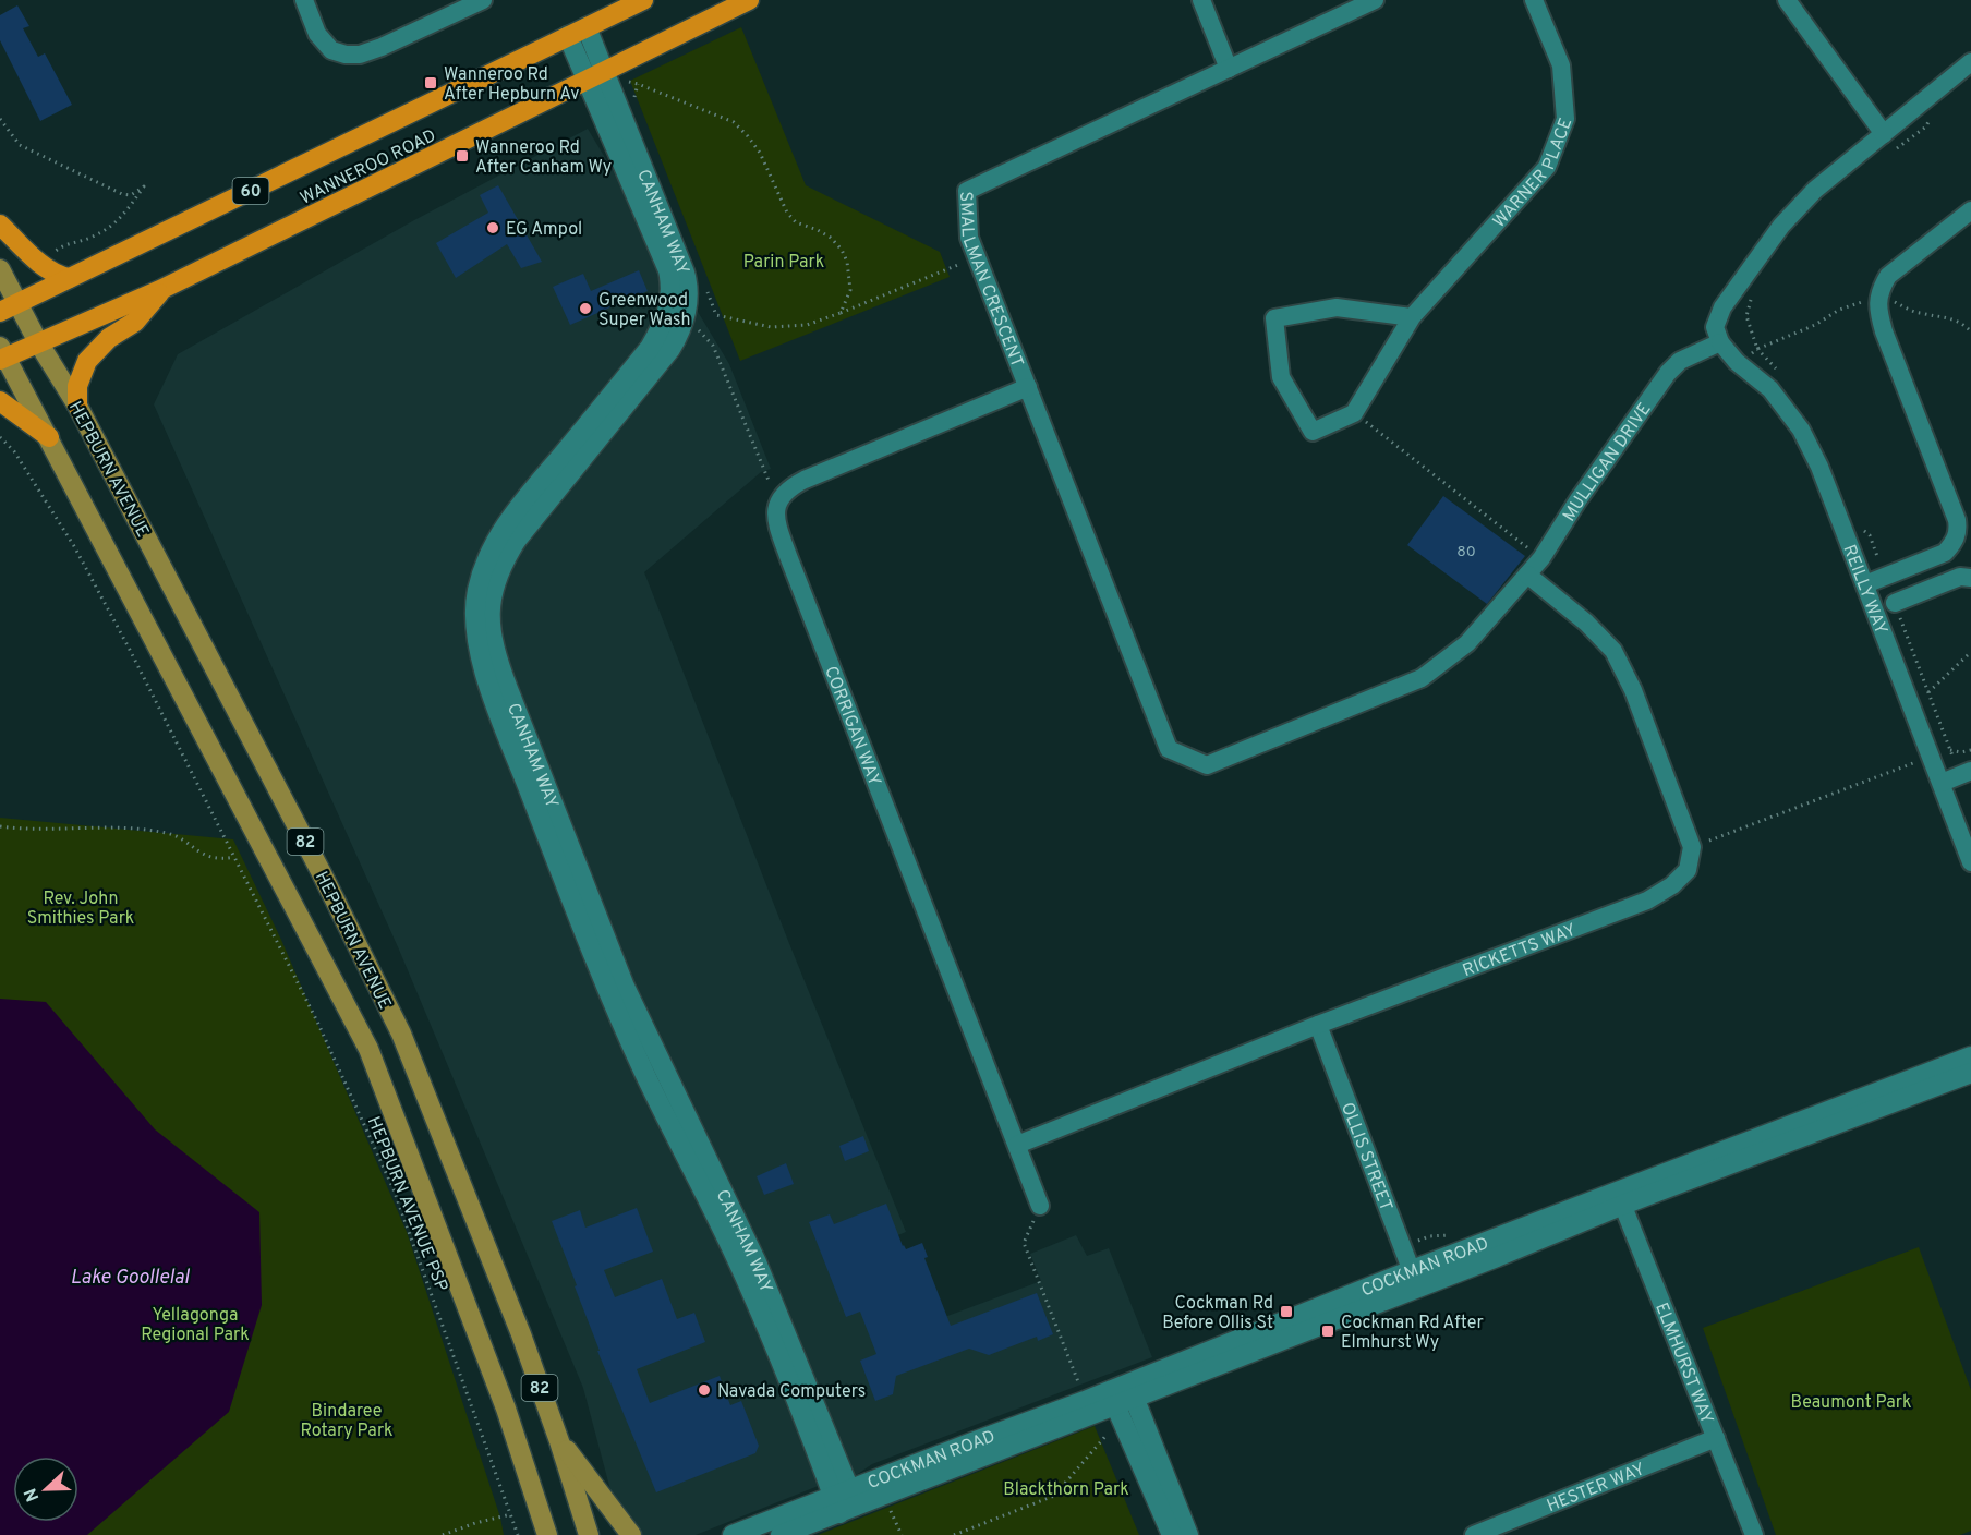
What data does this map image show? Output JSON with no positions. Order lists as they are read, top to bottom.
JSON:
{
  "streets": {
    "highway": ["WANNEROO ROAD", "60"],
    "main road": [
      "CANHAM WAY",
      "HEPBURN AVENUE",
      "82",
      "COCKMAN ROAD"
    ],
    "street": [
      "WARNER PLACE",
      "SMALLMAN CRESCENT",
      "MULLIGAN DRIVE",
      "REILLY WAY",
      "CORRIGAN WAY",
      "RICKETTS WAY",
      "OLLIS STREET",
      "ELMHURST WAY",
      "HESTER WAY"
    ],
    "path": ["HEPBURN AVENUE PSP"]
  },
  "crossings": [
    ["WANNEROO ROAD", "CANHAM WAY"],
    ["WANNEROO ROAD", "HEPBURN AVENUE"],
    ["CANHAM WAY", "COCKMAN ROAD"],
    ["SMALLMAN CRESCENT", "MULLIGAN DRIVE"],
    ["MULLIGAN DRIVE", "REILLY WAY"],
    ["CORRIGAN WAY", "RICKETTS WAY"],
    ["RICKETTS WAY", "OLLIS STREET"],
    ["OLLIS STREET", "COCKMAN ROAD"],
    ["COCKMAN ROAD", "ELMHURST WAY"],
    ["ELMHURST WAY", "HESTER WAY"]
  ],
  "water": ["Lake Goollelal"],
  "parks": [
    "Parin Park",
    "Rev. John Smithies Park",
    "Yellagonga Regional Park",
    "Beaumont Park",
    "Bindaree Rotary Park",
    "Blackthorn Park"
  ],
  "places": {
    "transit": [
      "Wanneroo Rd After Hepburn Av",
      "Wanneroo Rd After Canham Wy",
      "Cockman Rd Before Ollis St",
      "Cockman Rd After Elmhurst Wy"
    ],
    "other": ["EG Ampol", "Greenwood Super Wash", "Navada Computers"]
  },
  "house_numbers": ["80"],
  "north": "left"
}
